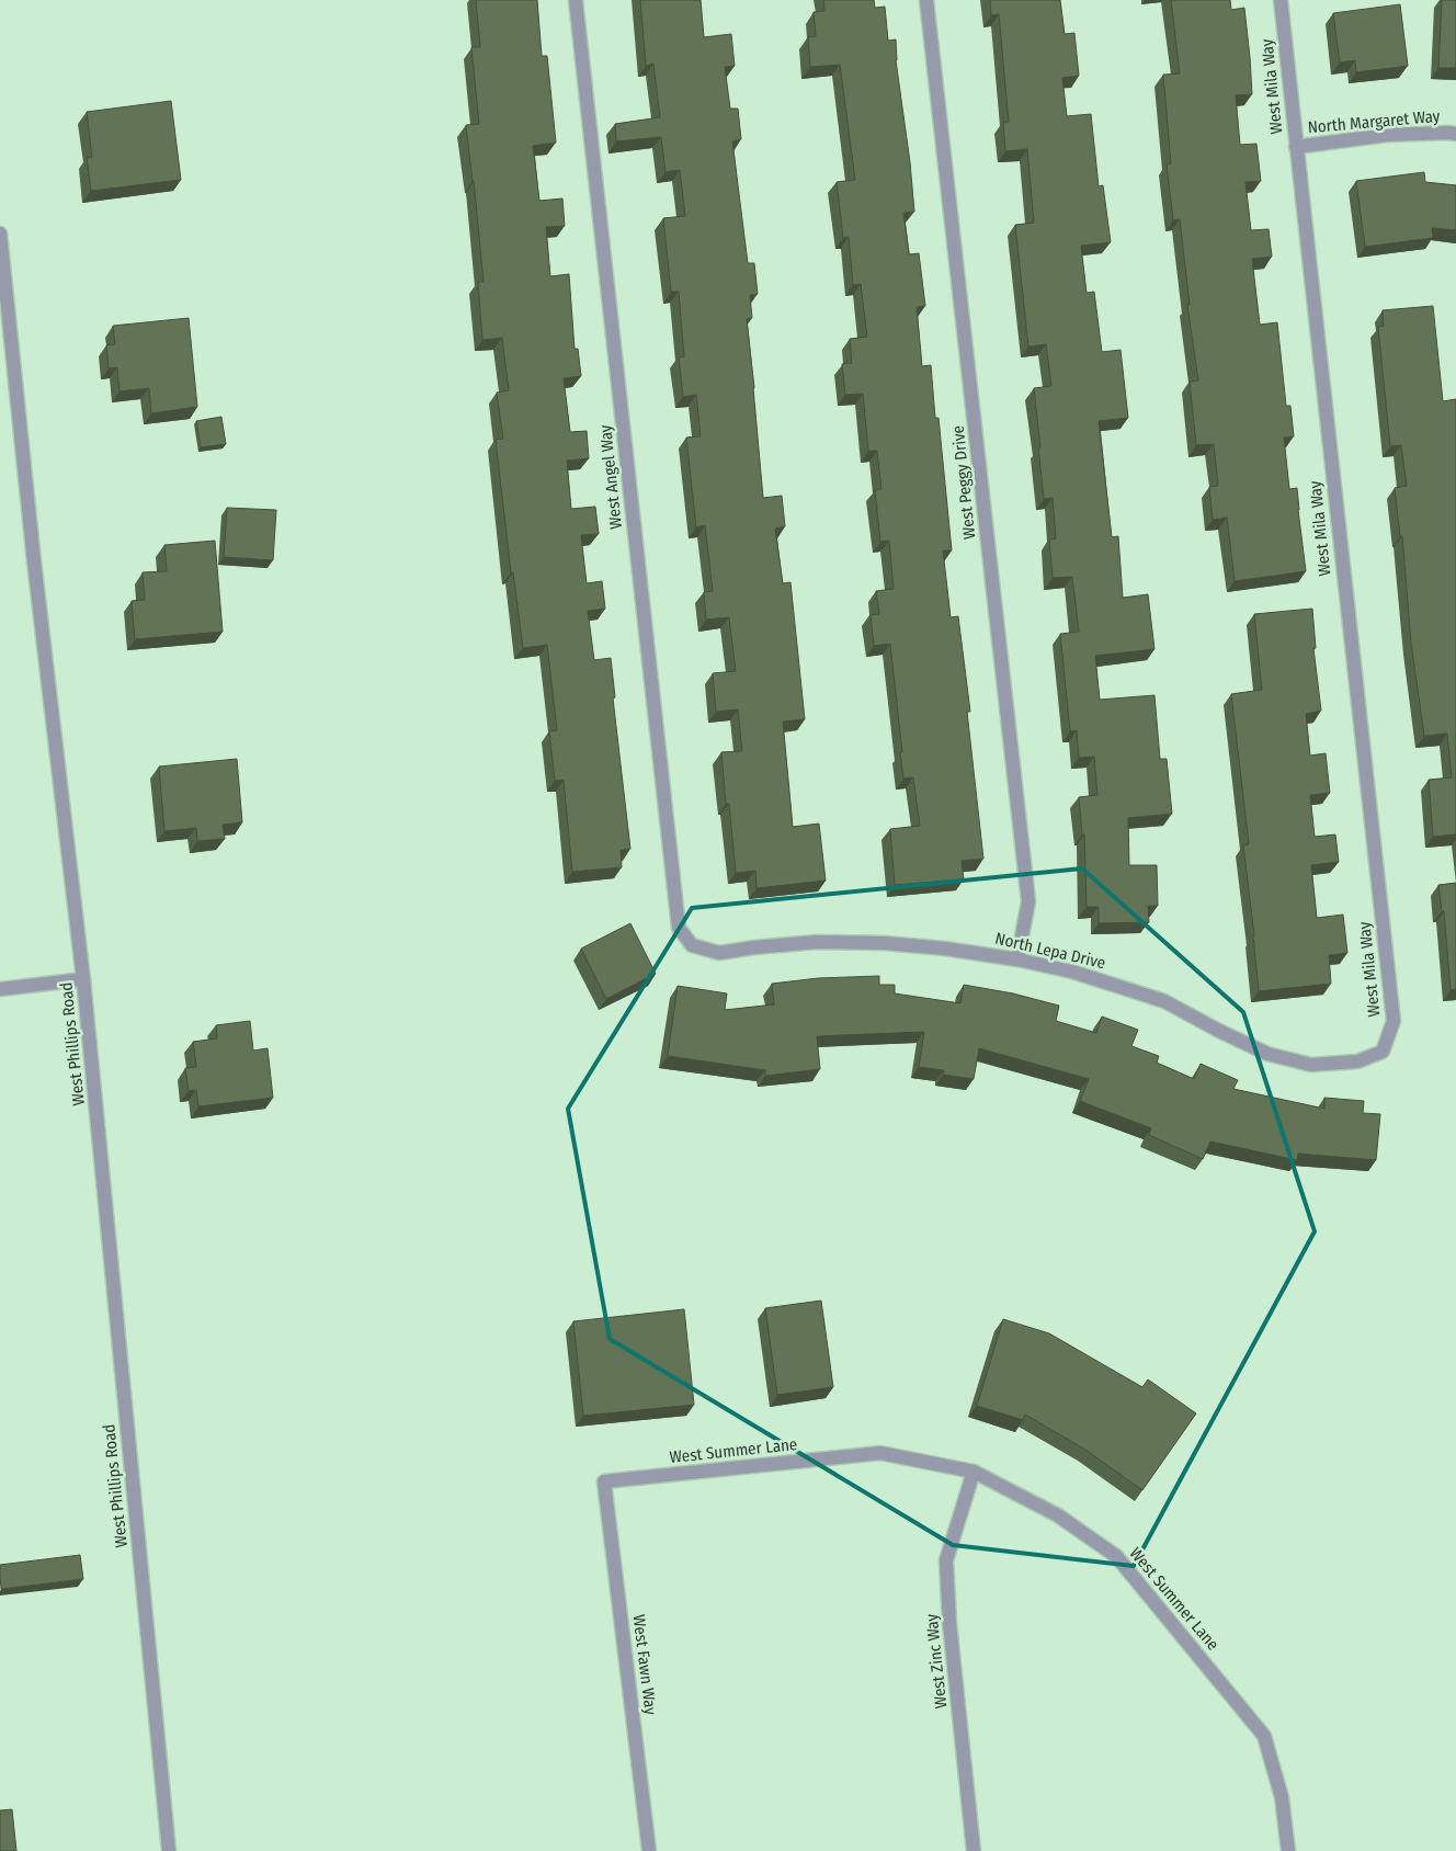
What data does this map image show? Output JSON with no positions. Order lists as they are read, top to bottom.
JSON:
{
  "streets": {
    "street": [
      "West Mila Way",
      "North Margaret Way",
      "West Angel Way",
      "West Peggy Drive",
      "North Lepa Drive",
      "West Phillips Road",
      "West Summer Lane",
      "West Zinc Way",
      "West Fawn Way"
    ]
  },
  "crossings": [
    ["West Mila Way", "North Margaret Way"],
    ["West Mila Way", "North Lepa Drive"],
    ["West Angel Way", "North Lepa Drive"],
    ["West Peggy Drive", "North Lepa Drive"],
    ["West Summer Lane", "West Zinc Way"],
    ["West Summer Lane", "West Fawn Way"]
  ]
}
